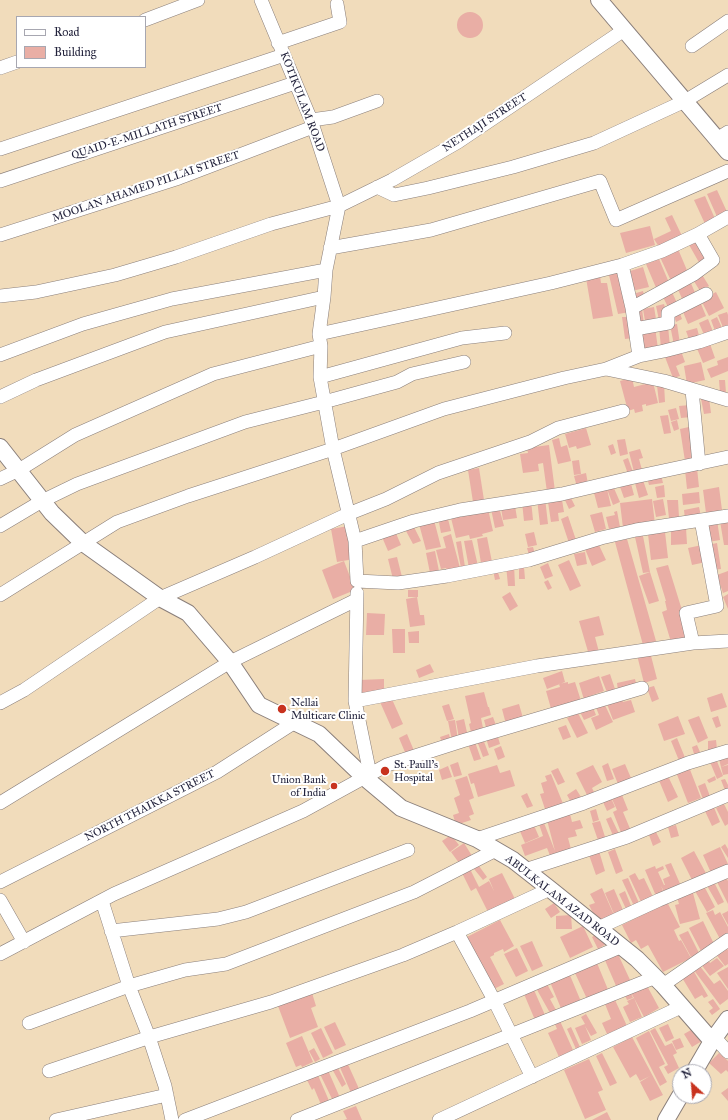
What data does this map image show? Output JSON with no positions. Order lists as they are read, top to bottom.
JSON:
{
  "streets": {
    "main road": ["ABULKALAM AZAD ROAD"],
    "street": [
      "KOTIKULAM ROAD",
      "NETHAJI STREET",
      "QUAID-E-MILLATH STREET",
      "MOOLAN AHAMED PILLAI STREET",
      "NORTH THAIKKA STREET"
    ]
  },
  "crossings": [
    ["KOTIKULAM ROAD", "NETHAJI STREET"],
    ["KOTIKULAM ROAD", "QUAID-E-MILLATH STREET"],
    ["KOTIKULAM ROAD", "MOOLAN AHAMED PILLAI STREET"],
    ["NORTH THAIKKA STREET", "ABULKALAM AZAD ROAD"]
  ],
  "places": ["Nellai Multicare Clinic", "St. Paull's Hospital", "Union Bank of India"],
  "legend": ["Road", "Building"],
  "north": "top left"
}
